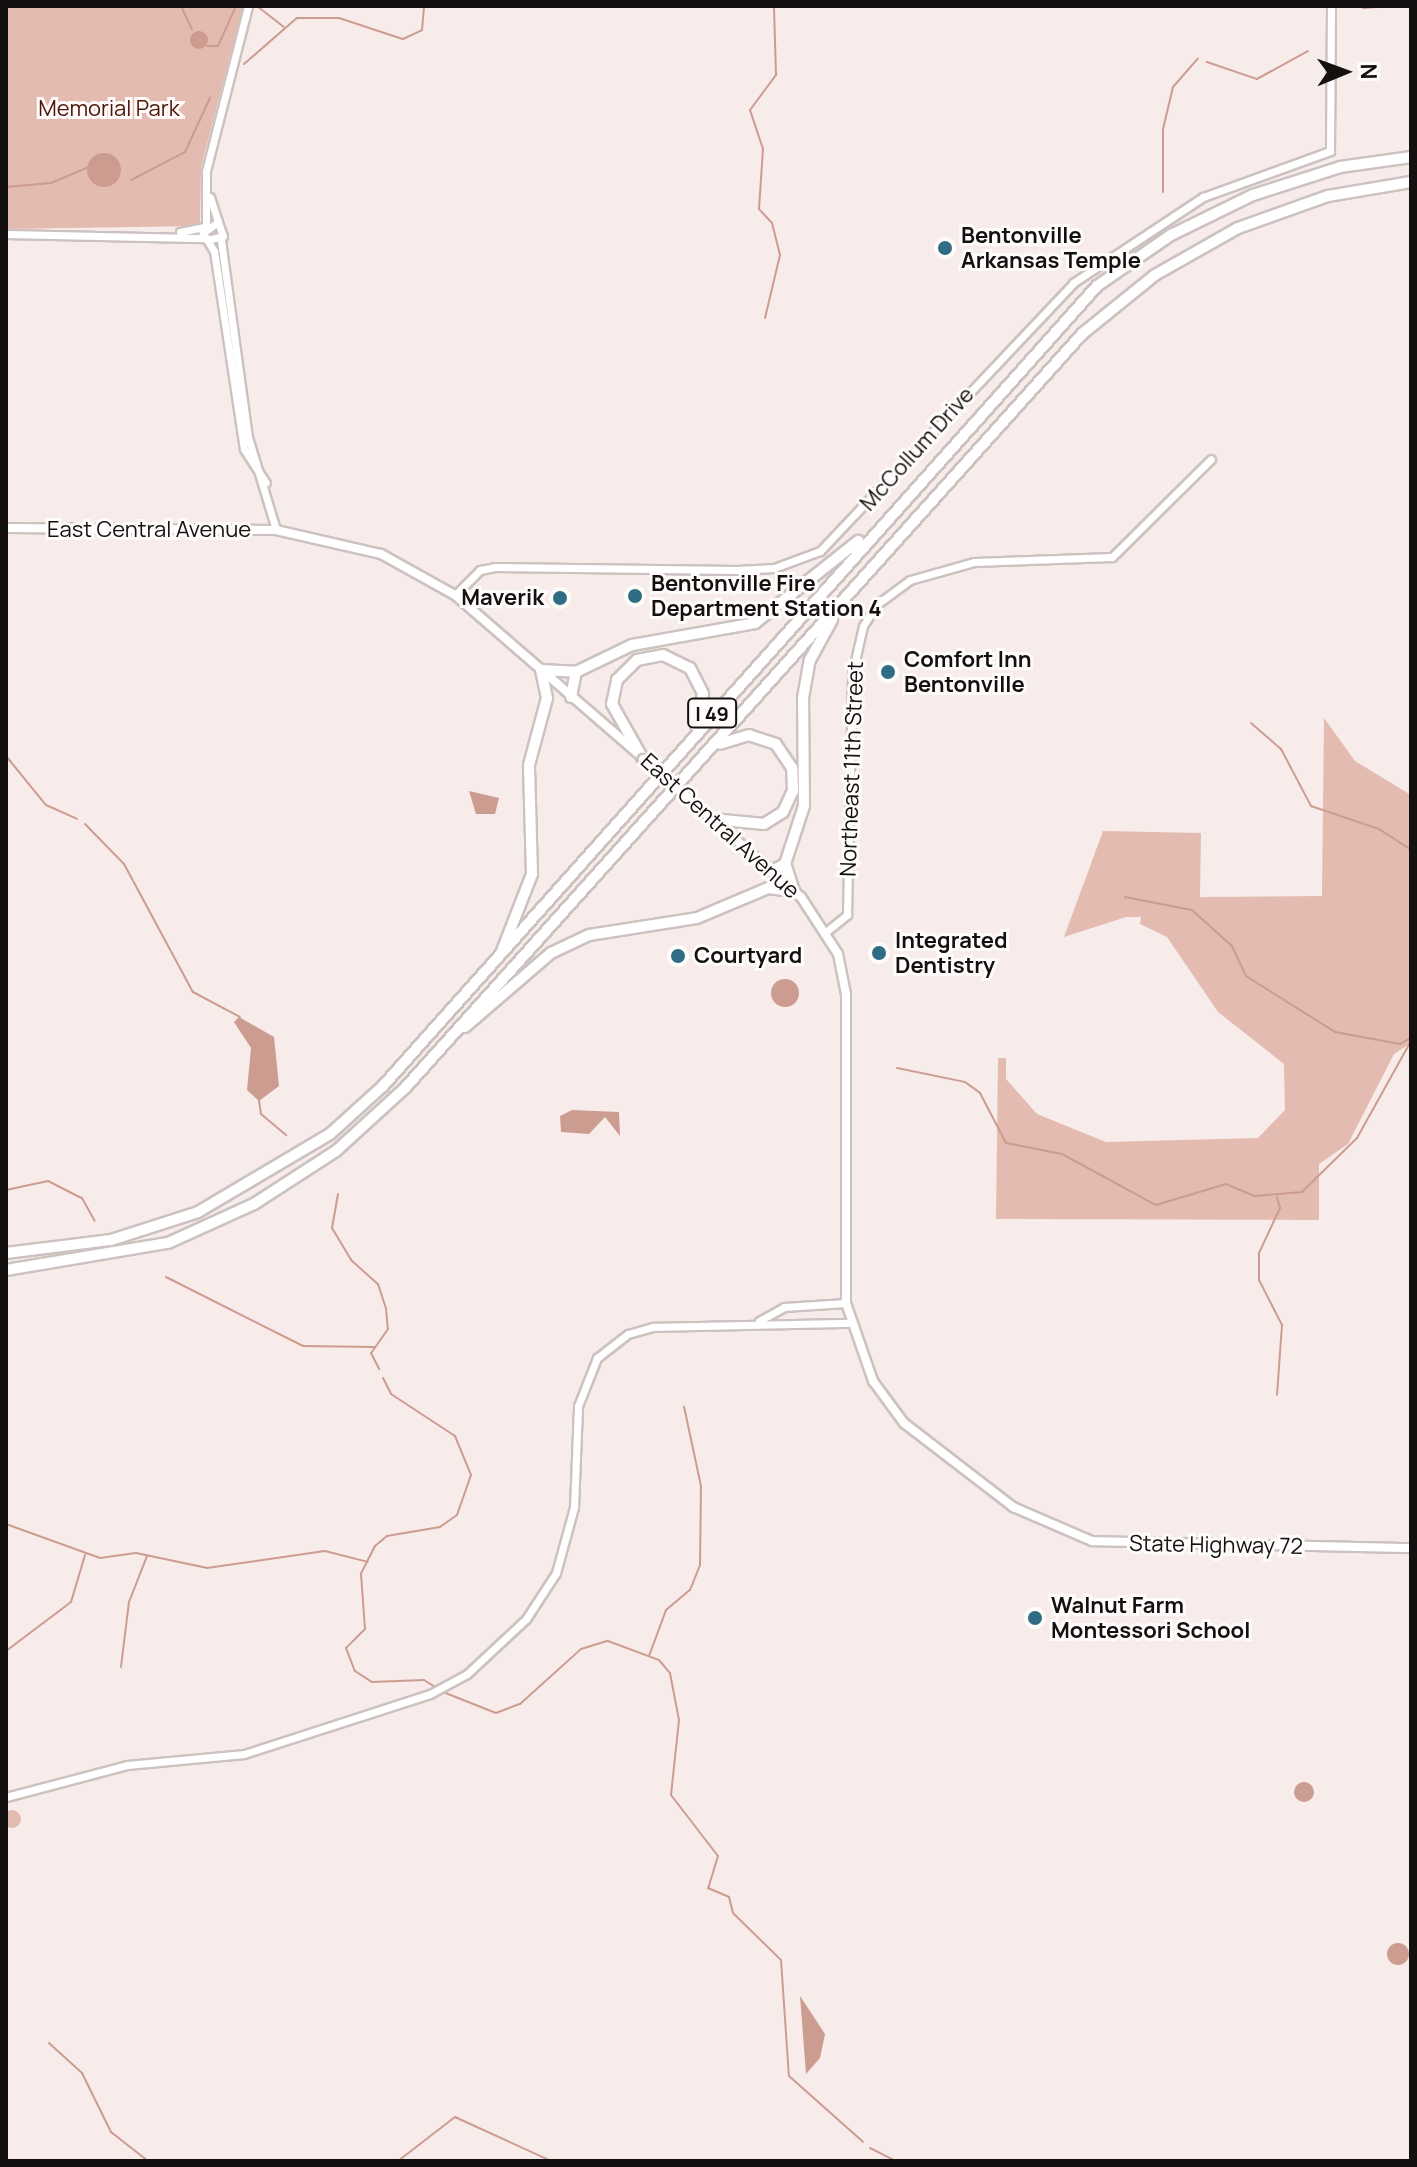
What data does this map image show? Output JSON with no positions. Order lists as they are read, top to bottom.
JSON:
{
  "streets": {
    "highway": ["I 49"],
    "main road": ["East Central Avenue", "State Highway 72"],
    "street": ["McCollum Drive", "Northeast 11th Street"]
  },
  "crossings": [
    ["McCollum Drive", "East Central Avenue"],
    ["East Central Avenue", "Northeast 11th Street"],
    ["East Central Avenue", "State Highway 72"]
  ],
  "parks": ["Memorial Park"],
  "places": [
    "Bentonville Arkansas Temple",
    "Bentonville Fire Department Station 4",
    "Maverik",
    "Comfort Inn Bentonville",
    "Integrated Dentistry",
    "Courtyard",
    "Walnut Farm Montessori School"
  ],
  "north": "right"
}
